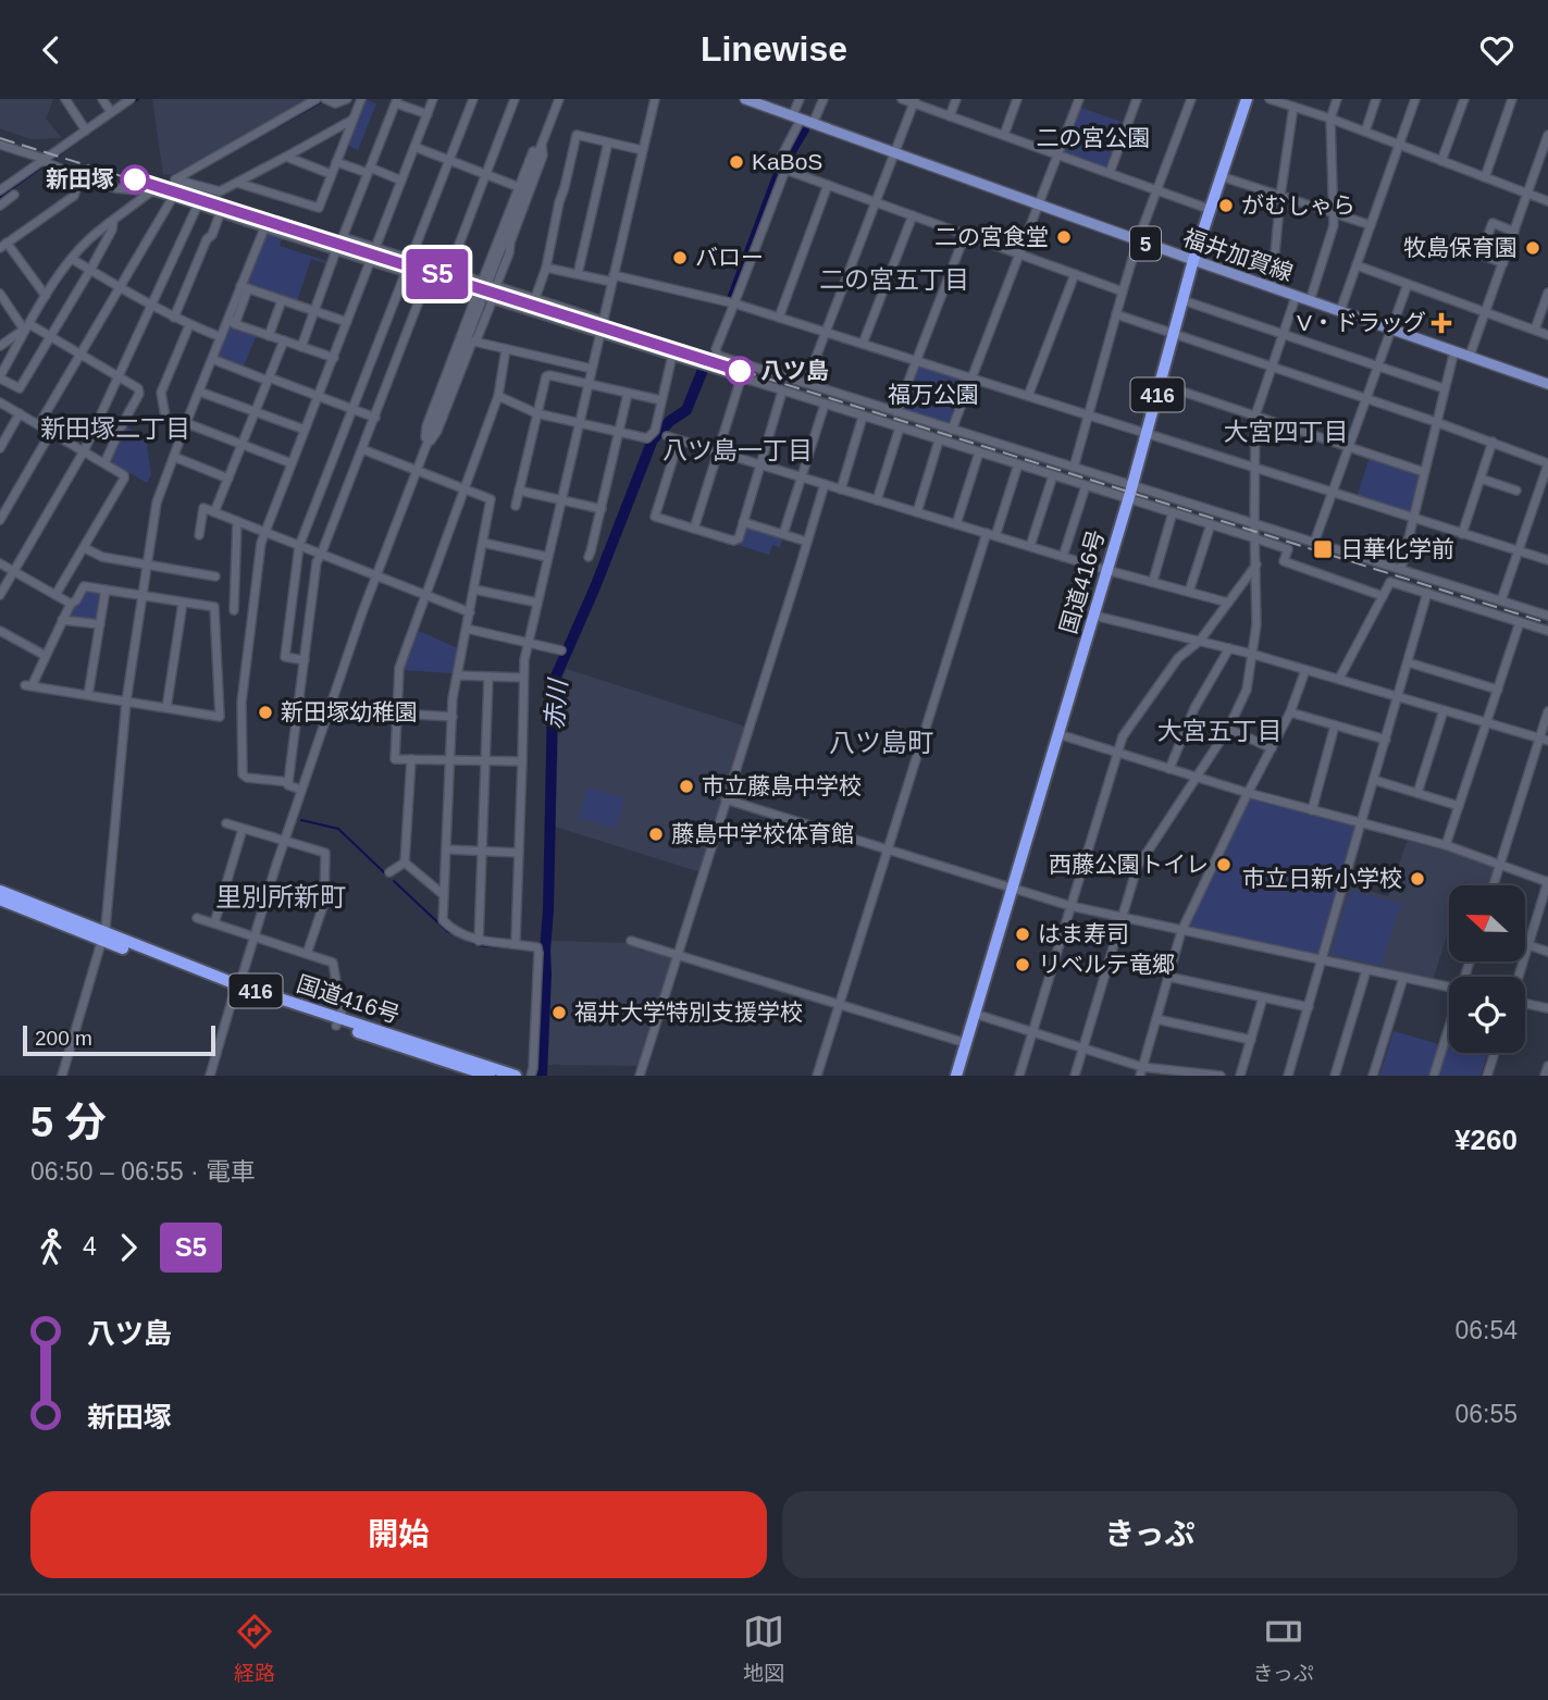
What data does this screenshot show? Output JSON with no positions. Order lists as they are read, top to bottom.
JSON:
{
  "streets": {
    "highway": ["416", "国道416号"],
    "main road": ["5", "福井加賀線"]
  },
  "crossings": [
    ["福井加賀線", "国道416号"]
  ],
  "districts": [
    "二の宮五丁目",
    "新田塚二丁目",
    "大宮四丁目",
    "八ツ島一丁目",
    "大宮五丁目",
    "八ツ島町",
    "里別所新町"
  ],
  "water": ["赤川"],
  "parks": ["二の宮公園", "福万公園"],
  "places": {
    "other": [
      "KaBoS",
      "新田塚",
      "がむしゃら",
      "二の宮食堂",
      "牧島保育園",
      "バロー",
      "八ツ島",
      "新田塚幼稚園",
      "市立藤島中学校",
      "藤島中学校体育館",
      "西藤公園トイレ",
      "市立日新小学校",
      "はま寿司",
      "リベルテ竜郷",
      "福井大学特別支援学校"
    ],
    "health": ["V・ドラッグ"],
    "transit": ["日華化学前"]
  },
  "scale_bar": "200 m",
  "north": "left",
  "page": {
    "header": "Linewise",
    "on_map": "S5",
    "scale": "200 m",
    "heading": ["5 分", "06:50 – 06:55 · 電車", "¥260"],
    "legs": ["4", "S5"],
    "list": [
      {
        "name": "八ツ島",
        "value": "06:54"
      },
      {
        "name": "新田塚",
        "value": "06:55"
      }
    ],
    "buttons": ["開始", "きっぷ"],
    "tabs": ["経路", "地図", "きっぷ"]
  }
}
